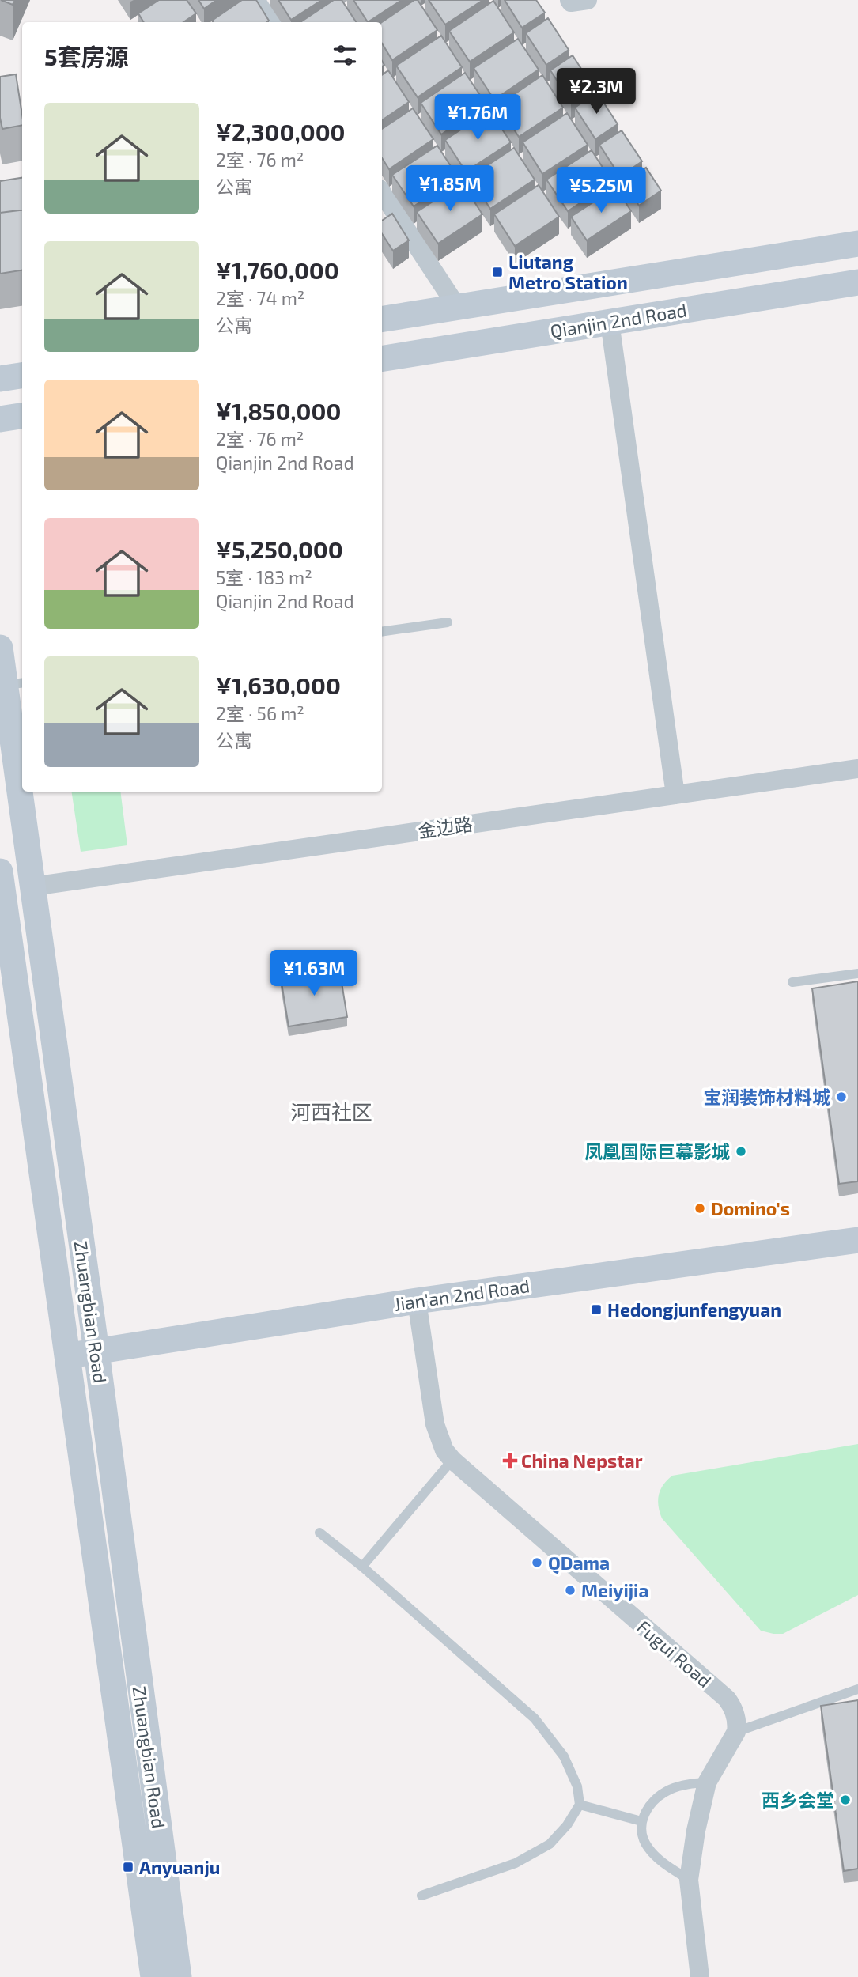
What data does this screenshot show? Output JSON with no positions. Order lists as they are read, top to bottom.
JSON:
{
  "streets": {
    "main road": ["Qianjin 2nd Road", "Jian'an 2nd Road", "Zhuangbian Road"],
    "street": ["金边路", "Fugui Road"]
  },
  "crossings": [
    ["金边路", "Zhuangbian Road"],
    ["Jian'an 2nd Road", "Zhuangbian Road"],
    ["Jian'an 2nd Road", "Fugui Road"]
  ],
  "districts": ["河西社区"],
  "places": {
    "transit": ["Liutang Metro Station", "Hedongjunfengyuan", "Anyuanju"],
    "other": [
      "宝润装饰材料城",
      "凤凰国际巨幕影城",
      "Domino's",
      "QDama",
      "Meiyijia",
      "西乡会堂"
    ],
    "health": ["China Nepstar"]
  },
  "page": {
    "heading": "5套房源",
    "price": [
      "¥2.3M",
      "¥1.76M",
      "¥1.85M",
      "¥5.25M",
      "¥1.63M"
    ],
    "list": [
      {
        "name": "¥2,300,000",
        "note": "2室 · 76 m² · 公寓"
      },
      {
        "name": "¥1,760,000",
        "note": "2室 · 74 m² · 公寓"
      },
      {
        "name": "¥1,850,000",
        "note": "2室 · 76 m² · Qianjin 2nd Road"
      },
      {
        "name": "¥5,250,000",
        "note": "5室 · 183 m² · Qianjin 2nd Road"
      },
      {
        "name": "¥1,630,000",
        "note": "2室 · 56 m² · 公寓"
      }
    ]
  }
}
